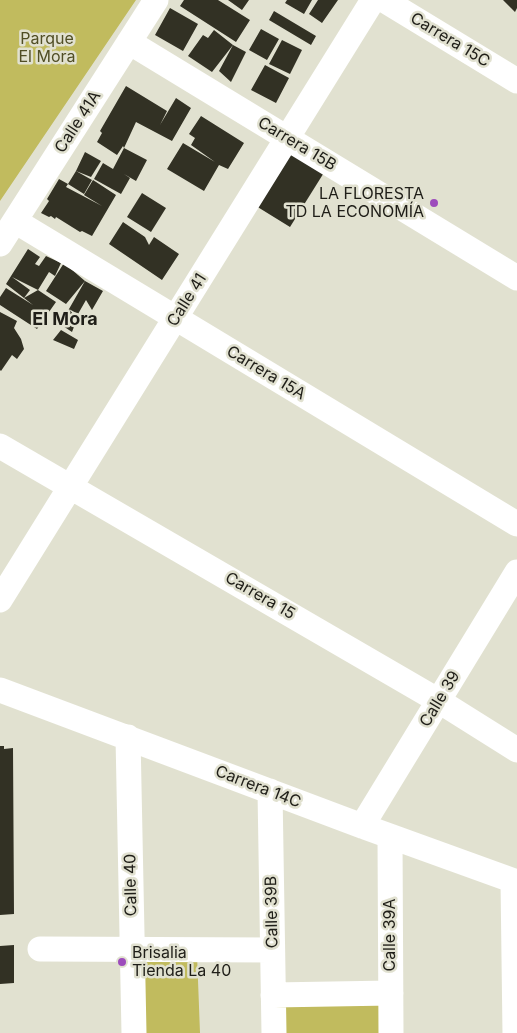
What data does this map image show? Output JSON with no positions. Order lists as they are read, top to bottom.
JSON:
{
  "streets": {
    "street": [
      "Carrera 15C",
      "Calle 41A",
      "Carrera 15B",
      "Calle 41",
      "Carrera 15A",
      "Carrera 15",
      "Calle 39",
      "Carrera 14C",
      "Calle 40",
      "Calle 39B",
      "Calle 39A"
    ]
  },
  "crossings": [
    ["Calle 41A", "Carrera 15B"],
    ["Calle 41A", "Carrera 15A"],
    ["Carrera 15B", "Calle 41"],
    ["Calle 41", "Carrera 15A"],
    ["Calle 41", "Carrera 15"],
    ["Carrera 15", "Calle 39"],
    ["Calle 39", "Carrera 14C"],
    ["Carrera 14C", "Calle 40"],
    ["Carrera 14C", "Calle 39B"],
    ["Carrera 14C", "Calle 39A"]
  ],
  "districts": ["El Mora"],
  "parks": ["Parque El Mora"],
  "places": ["LA FLORESTA TD LA ECONOMÍA", "Brisalia Tienda La 40"]
}
